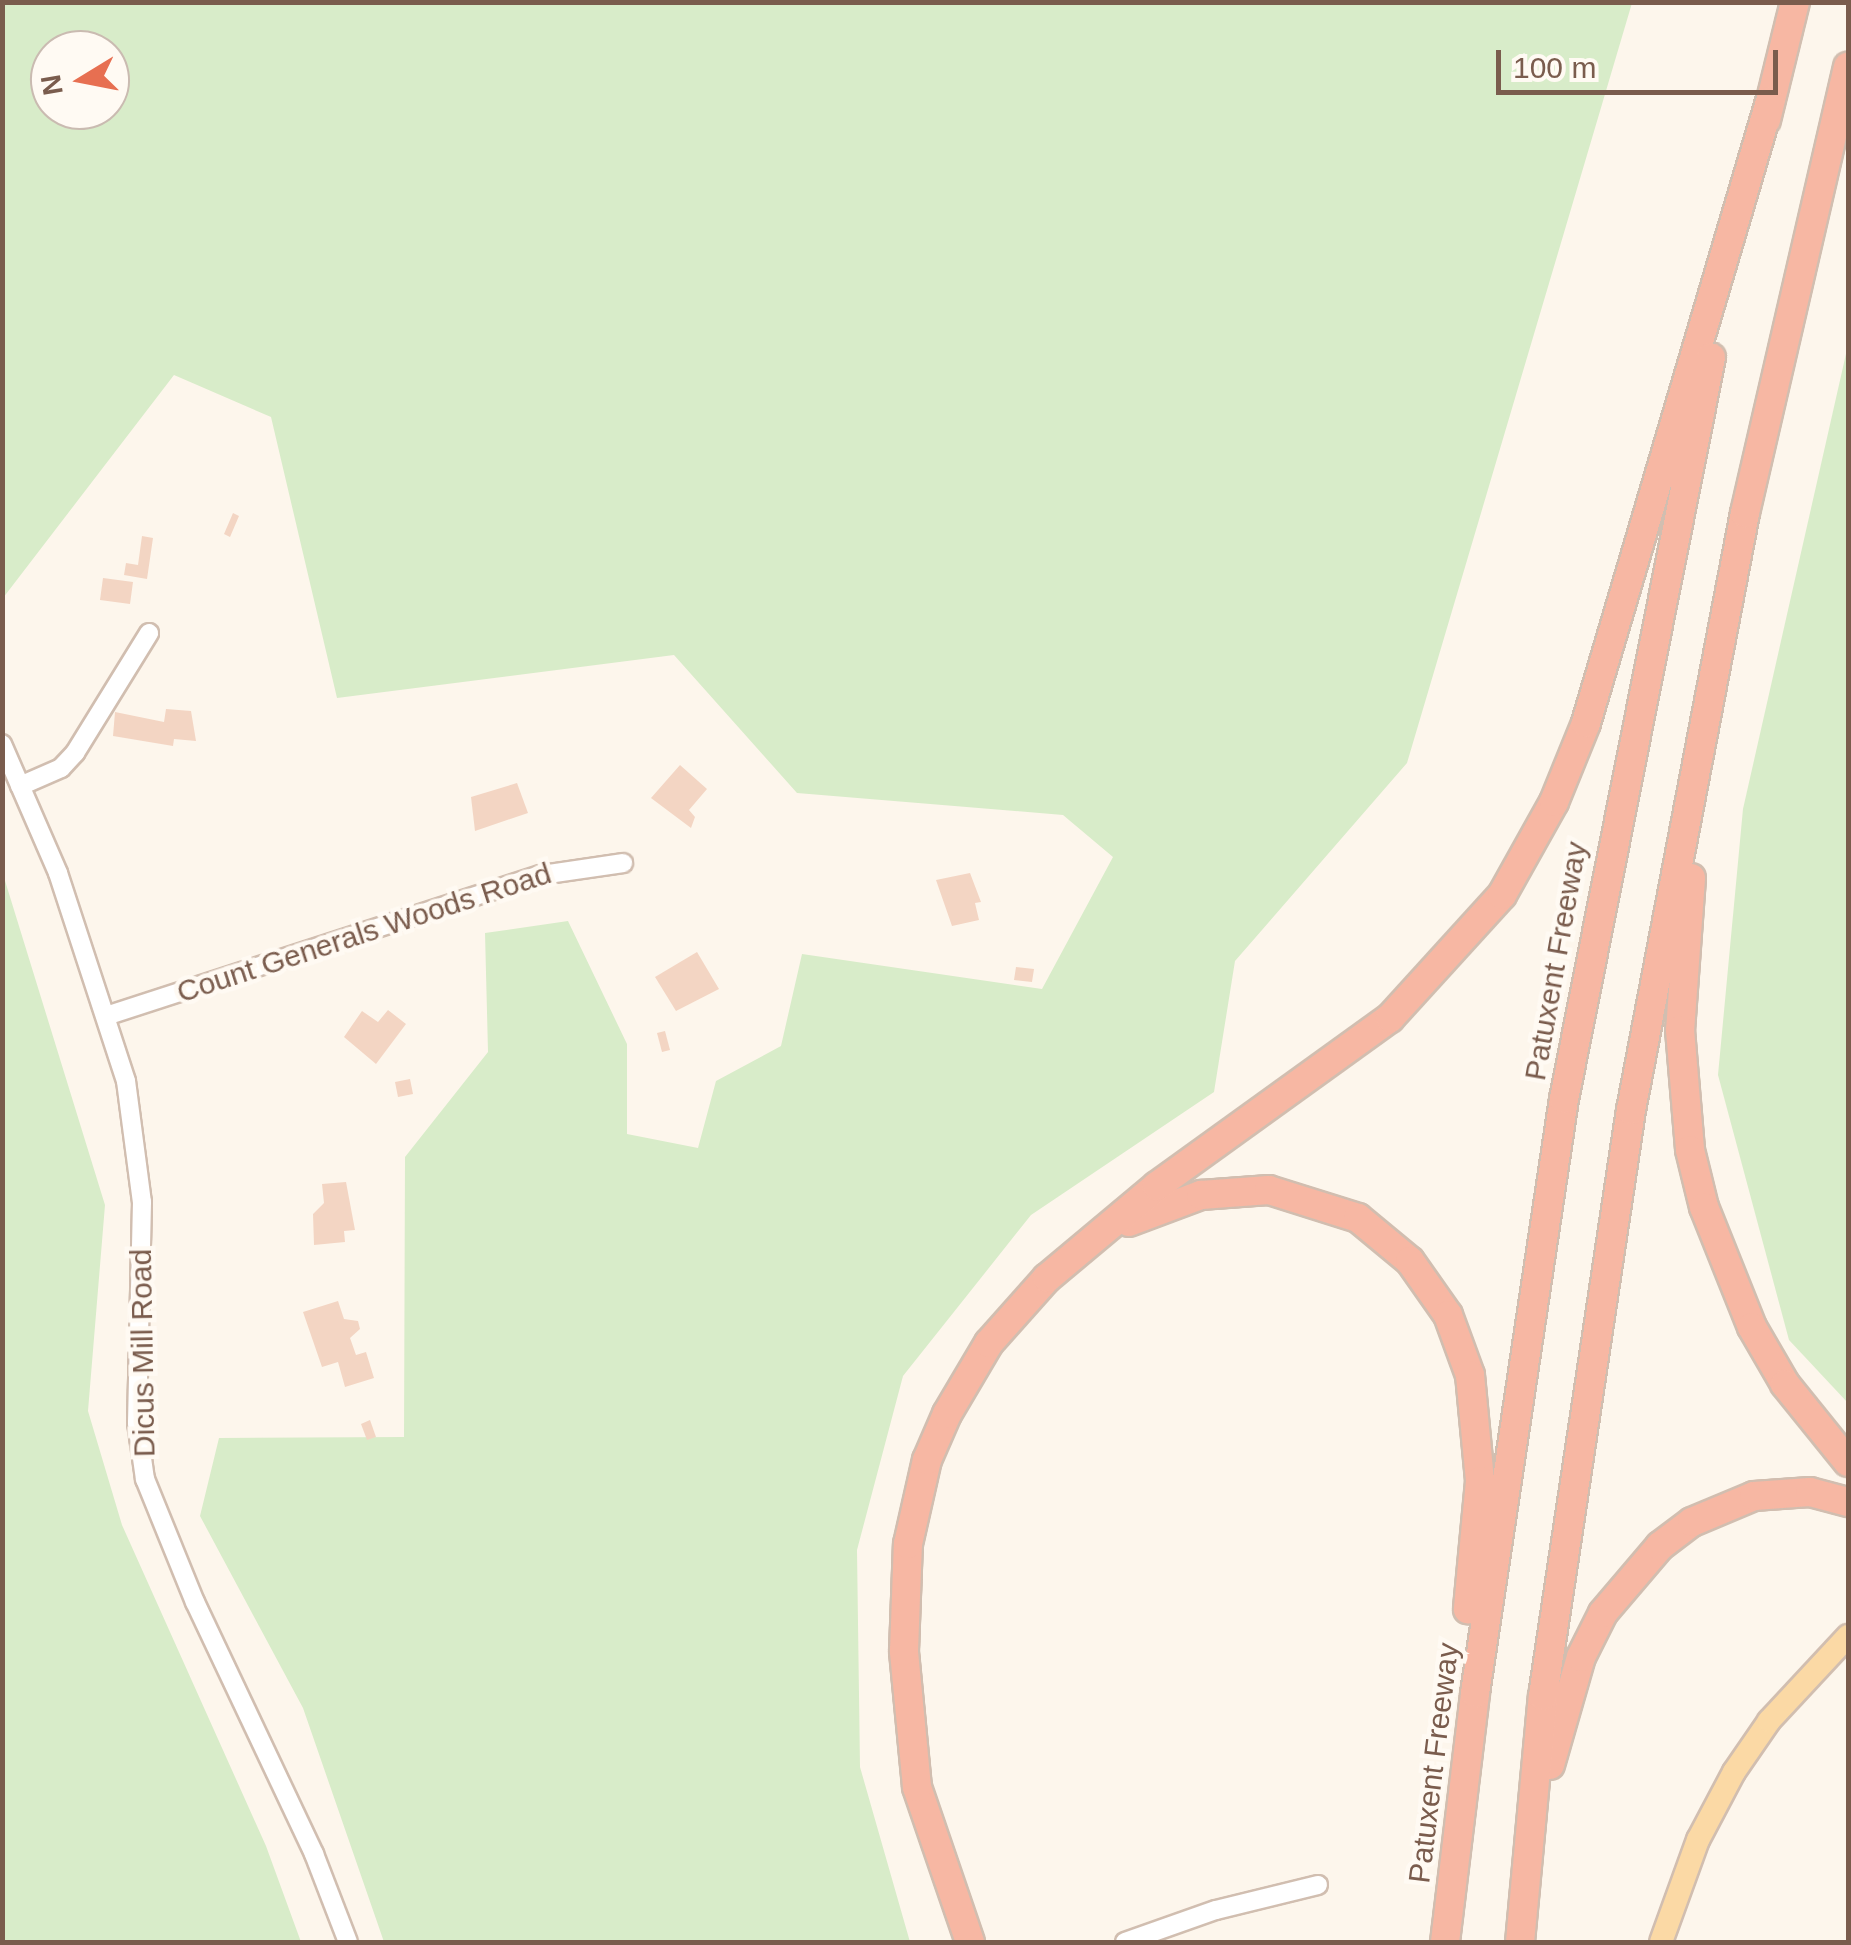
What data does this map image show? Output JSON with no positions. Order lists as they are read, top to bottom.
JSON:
{
  "streets": {
    "highway": ["Patuxent Freeway"],
    "street": ["Count Generals Woods Road", "Dicus Mill Road"]
  },
  "crossings": [
    ["Count Generals Woods Road", "Dicus Mill Road"]
  ],
  "scale_bar": "100 m",
  "north": "left"
}
